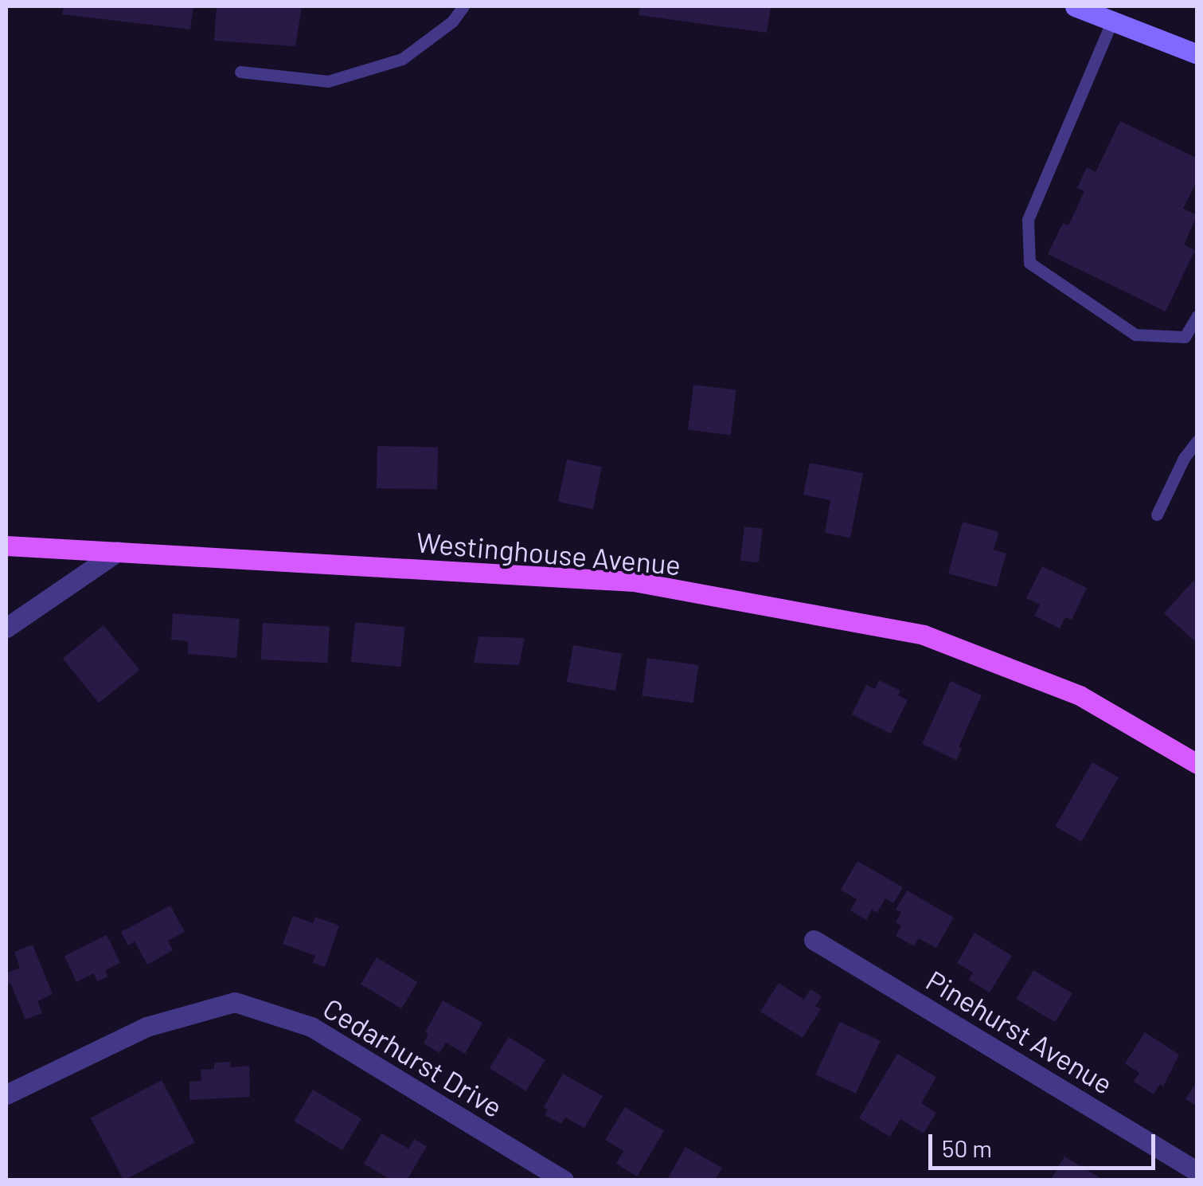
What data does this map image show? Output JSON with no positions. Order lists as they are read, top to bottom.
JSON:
{
  "streets": {
    "main road": ["Westinghouse Avenue"],
    "street": ["Pinehurst Avenue", "Cedarhurst Drive"]
  },
  "scale_bar": "50 m"
}
